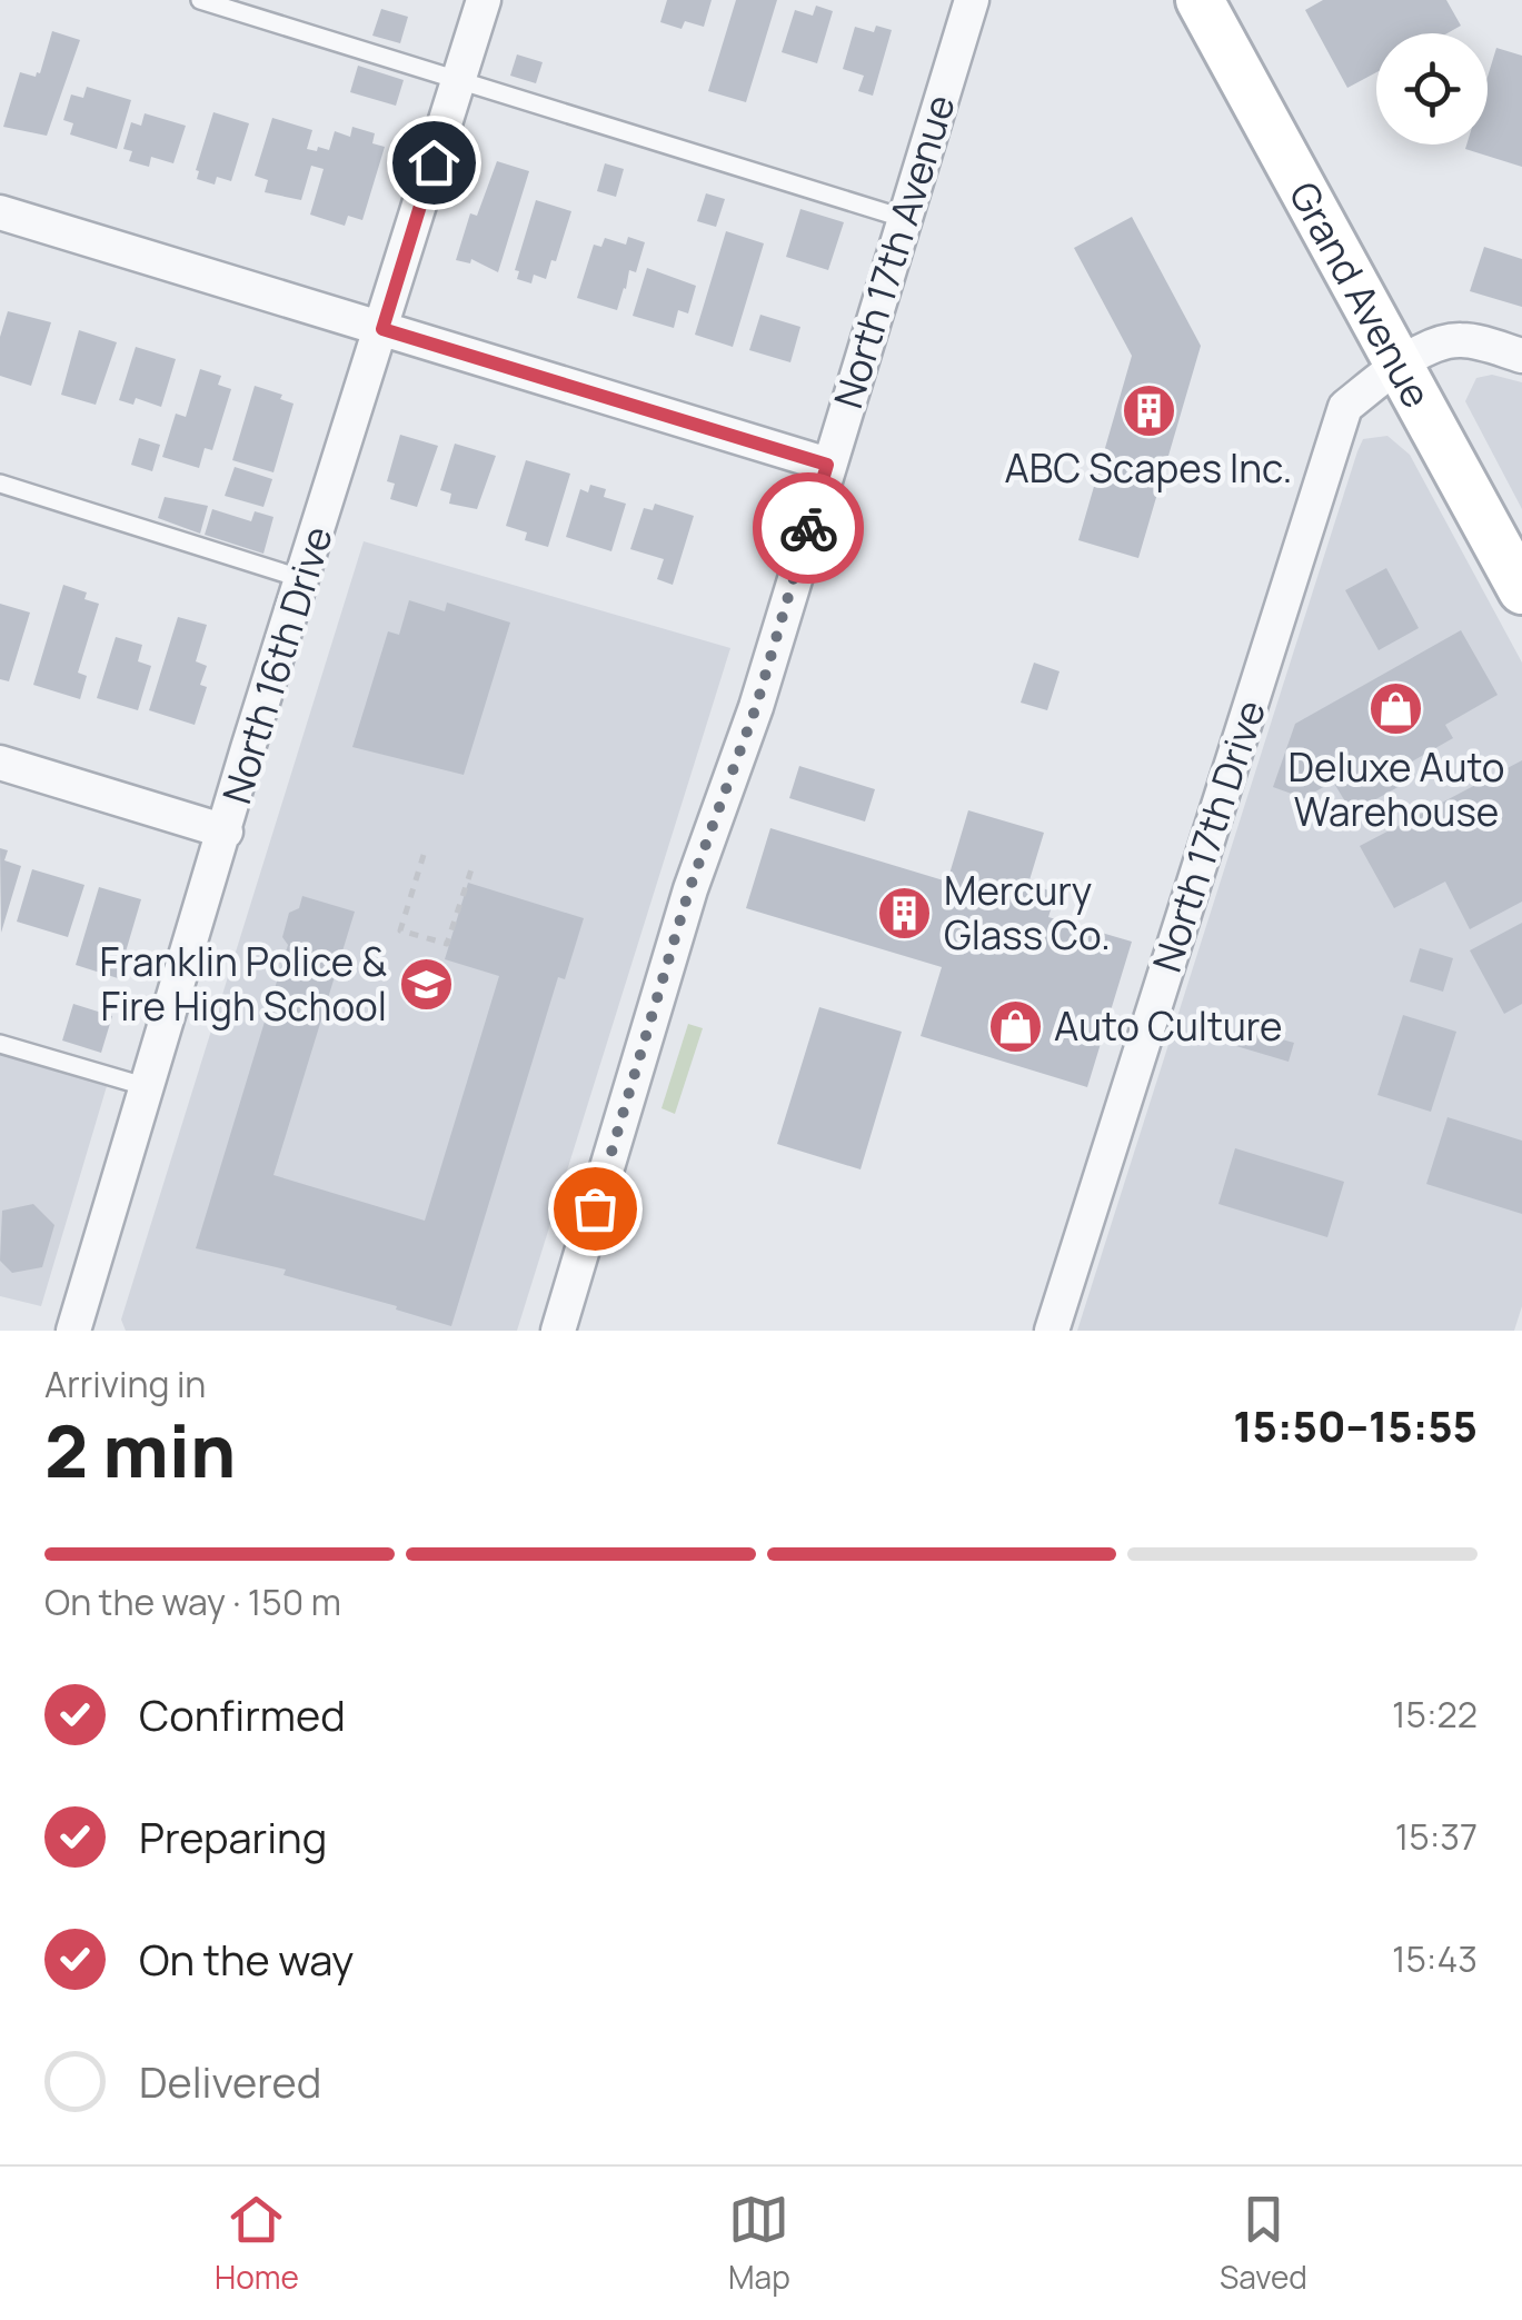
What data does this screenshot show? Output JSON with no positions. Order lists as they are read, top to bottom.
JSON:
{
  "streets": {
    "main road": ["Grand Avenue"],
    "street": ["North 17th Avenue", "North 16th Drive", "North 17th Drive"]
  },
  "crossings": [
    ["Grand Avenue", "North 17th Drive"]
  ],
  "places": {
    "building": ["ABC Scapes Inc.", "Mercury Glass Co."],
    "shop": ["Deluxe Auto Warehouse", "Auto Culture"],
    "school or university": ["Franklin Police & Fire High School"]
  },
  "page": {
    "heading": ["2 min", "Arriving in", "15:50–15:55"],
    "bar": "On the way · 150 m",
    "list": [
      ["Confirmed", "15:22"],
      ["Preparing", "15:37"],
      ["On the way", "15:43"],
      "Delivered"
    ],
    "tabs": ["Home", "Map", "Saved"]
  }
}
